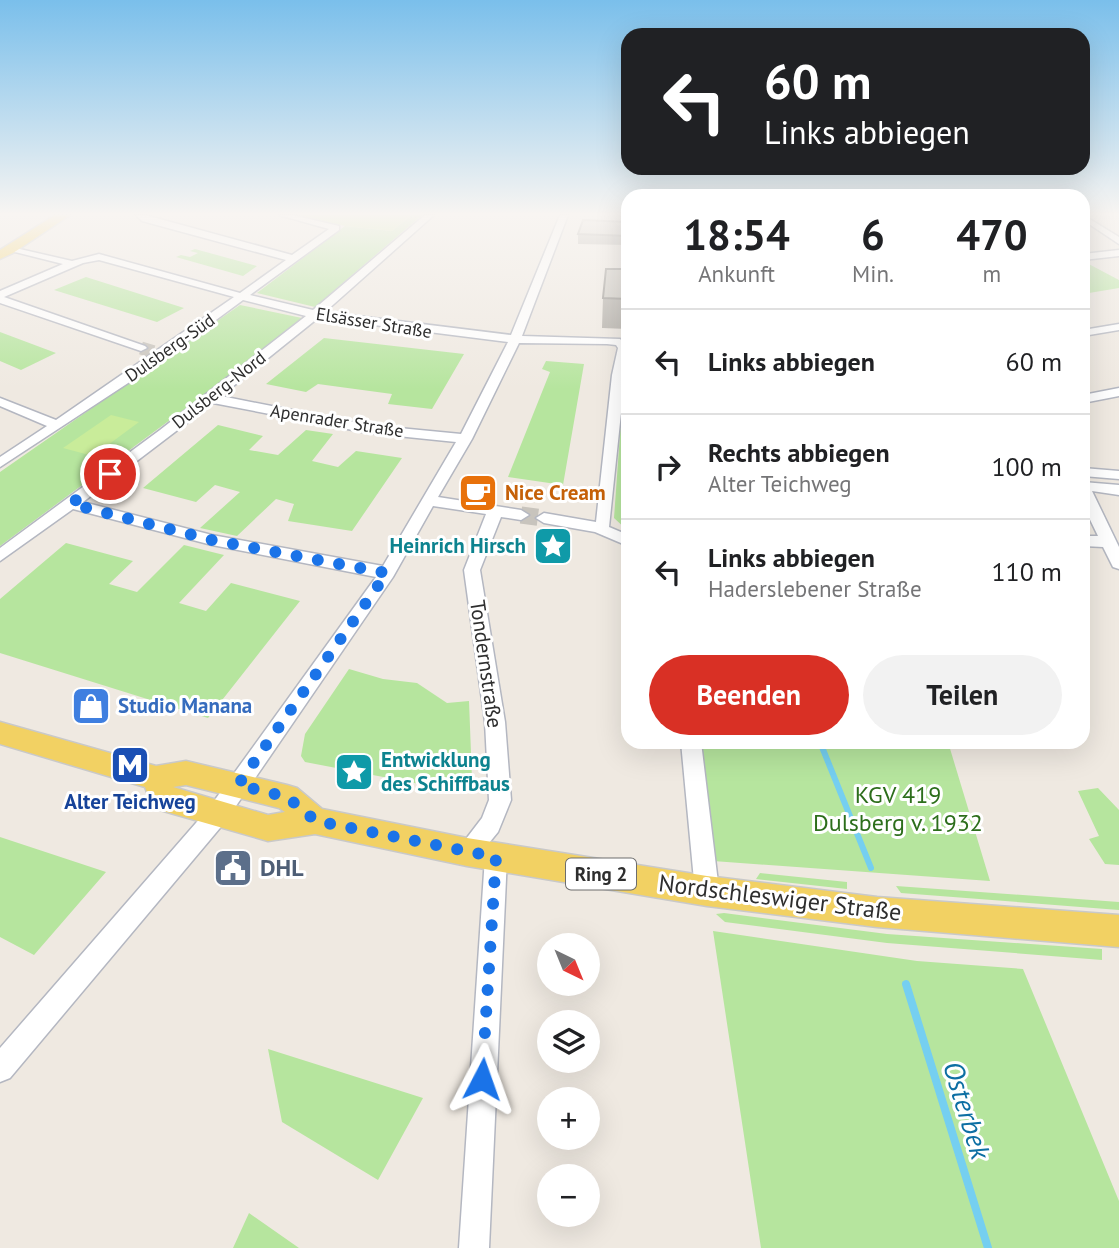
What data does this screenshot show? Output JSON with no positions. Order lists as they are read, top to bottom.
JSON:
{
  "streets": {
    "main road": ["Ring 2", "Nordschleswiger Straße"],
    "street": [
      "Elsässer Straße",
      "Dulsberg-Süd",
      "Dulsberg-Nord",
      "Apenrader Straße",
      "Tondernstraße"
    ]
  },
  "crossings": [
    ["Elsässer Straße", "Dulsberg-Süd"],
    ["Elsässer Straße", "Dulsberg-Nord"],
    ["Dulsberg-Nord", "Apenrader Straße"],
    ["Tondernstraße", "Nordschleswiger Straße"]
  ],
  "water": ["Osterbek"],
  "parks": ["KGV 419 Dulsberg v. 1932"],
  "places": {
    "cafe": ["Nice Cream"],
    "place": ["Heinrich Hirsch", "Entwicklung des Schiffbaus"],
    "shop": ["Studio Manana"],
    "metro station": ["Alter Teichweg"],
    "public building": ["DHL"]
  },
  "north": "bottom right",
  "page": {
    "turn": ["60 m", "Links abbiegen"],
    "eta": [
      "18:54",
      "Ankunft",
      "6",
      "Min.",
      "470",
      "m"
    ],
    "list": [
      {
        "name": "Links abbiegen",
        "value": "60 m"
      },
      {
        "name": "Rechts abbiegen",
        "note": "Alter Teichweg",
        "value": "100 m"
      },
      {
        "name": "Links abbiegen",
        "note": "Haderslebener Straße",
        "value": "110 m"
      }
    ],
    "buttons": ["Beenden", "Teilen"],
    "map_buttons": ["+", "−"]
  }
}
